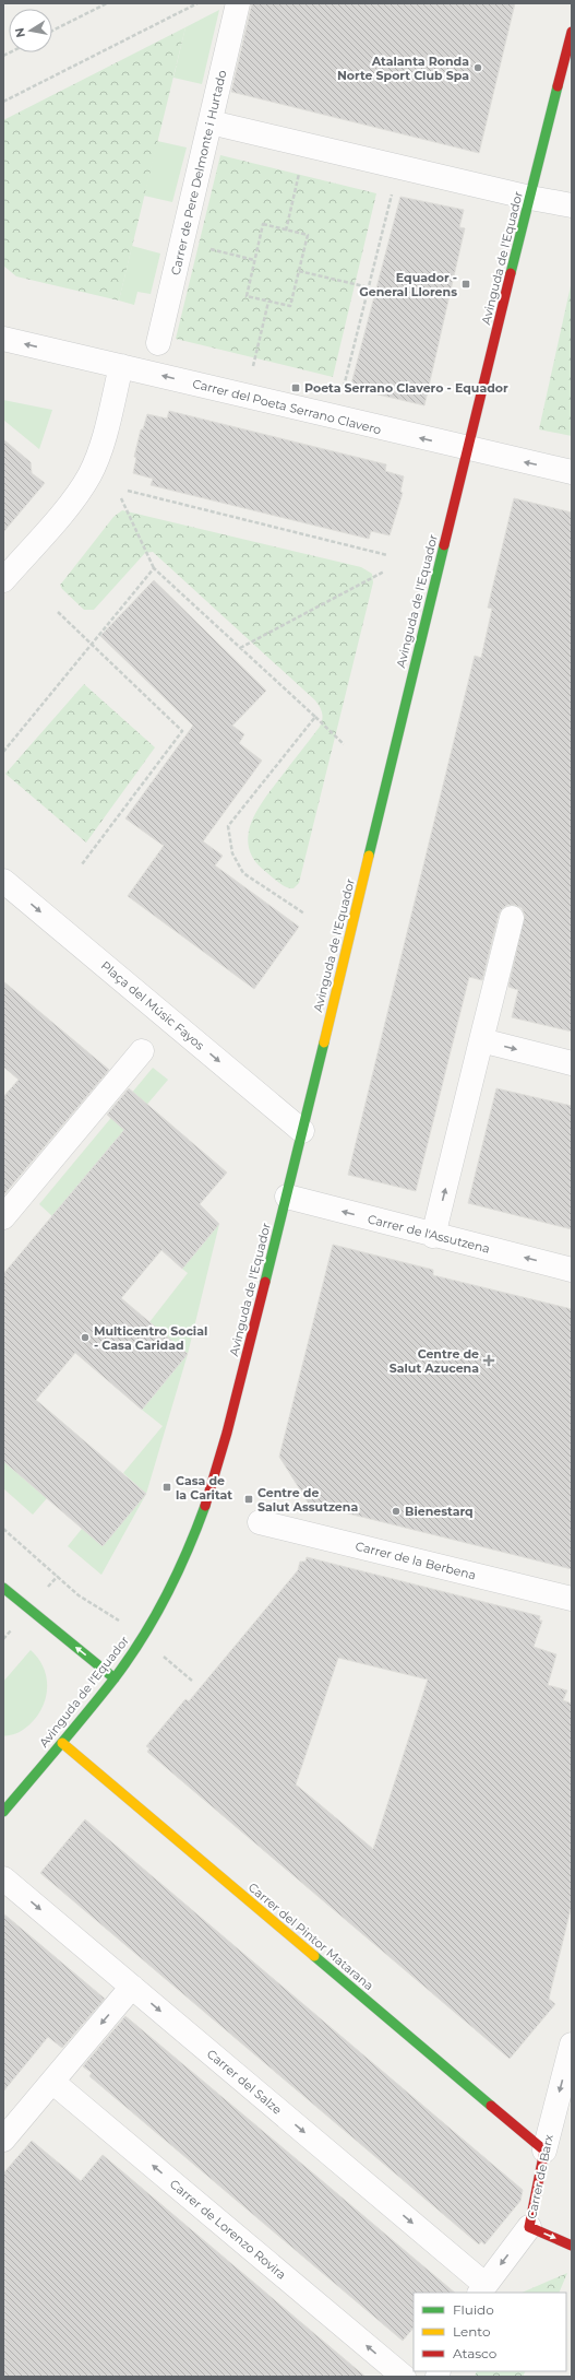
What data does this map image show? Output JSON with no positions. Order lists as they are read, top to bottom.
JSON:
{
  "streets": {
    "street": [
      "Carrer de Pere Delmonte i Hurtado",
      "Avinguda de l'Equador",
      "Carrer del Poeta Serrano Clavero",
      "Plaça del Músic Fayos",
      "Carrer de l'Assutzena",
      "Carrer de la Berbena",
      "Carrer del Pintor Matarana",
      "Carrer del Salze",
      "Carrer de Barx",
      "Carrer de Lorenzo Rovira"
    ]
  },
  "crossings": [
    ["Avinguda de l'Equador", "Carrer del Poeta Serrano Clavero"],
    ["Avinguda de l'Equador", "Plaça del Músic Fayos"],
    ["Avinguda de l'Equador", "Carrer de l'Assutzena"],
    ["Avinguda de l'Equador", "Carrer del Pintor Matarana"],
    ["Carrer del Pintor Matarana", "Carrer de Barx"],
    ["Carrer del Salze", "Carrer de Barx"]
  ],
  "one_way": [
    "Carrer del Poeta Serrano Clavero",
    "Plaça del Músic Fayos",
    "Carrer del Salze",
    "Carrer de Barx",
    "Carrer de Lorenzo Rovira"
  ],
  "places": {
    "other": ["Atalanta Ronda Norte Sport Club Spa", "Multicentro Social - Casa Caridad", "Bienestarq"],
    "transit": [
      "Equador - General Llorens",
      "Poeta Serrano Clavero - Equador",
      "Casa de la Caritat",
      "Centre de Salut Assutzena"
    ],
    "health": ["Centre de Salut Azucena"]
  },
  "legend": ["Fluido", "Lento", "Atasco"],
  "north": "left"
}
